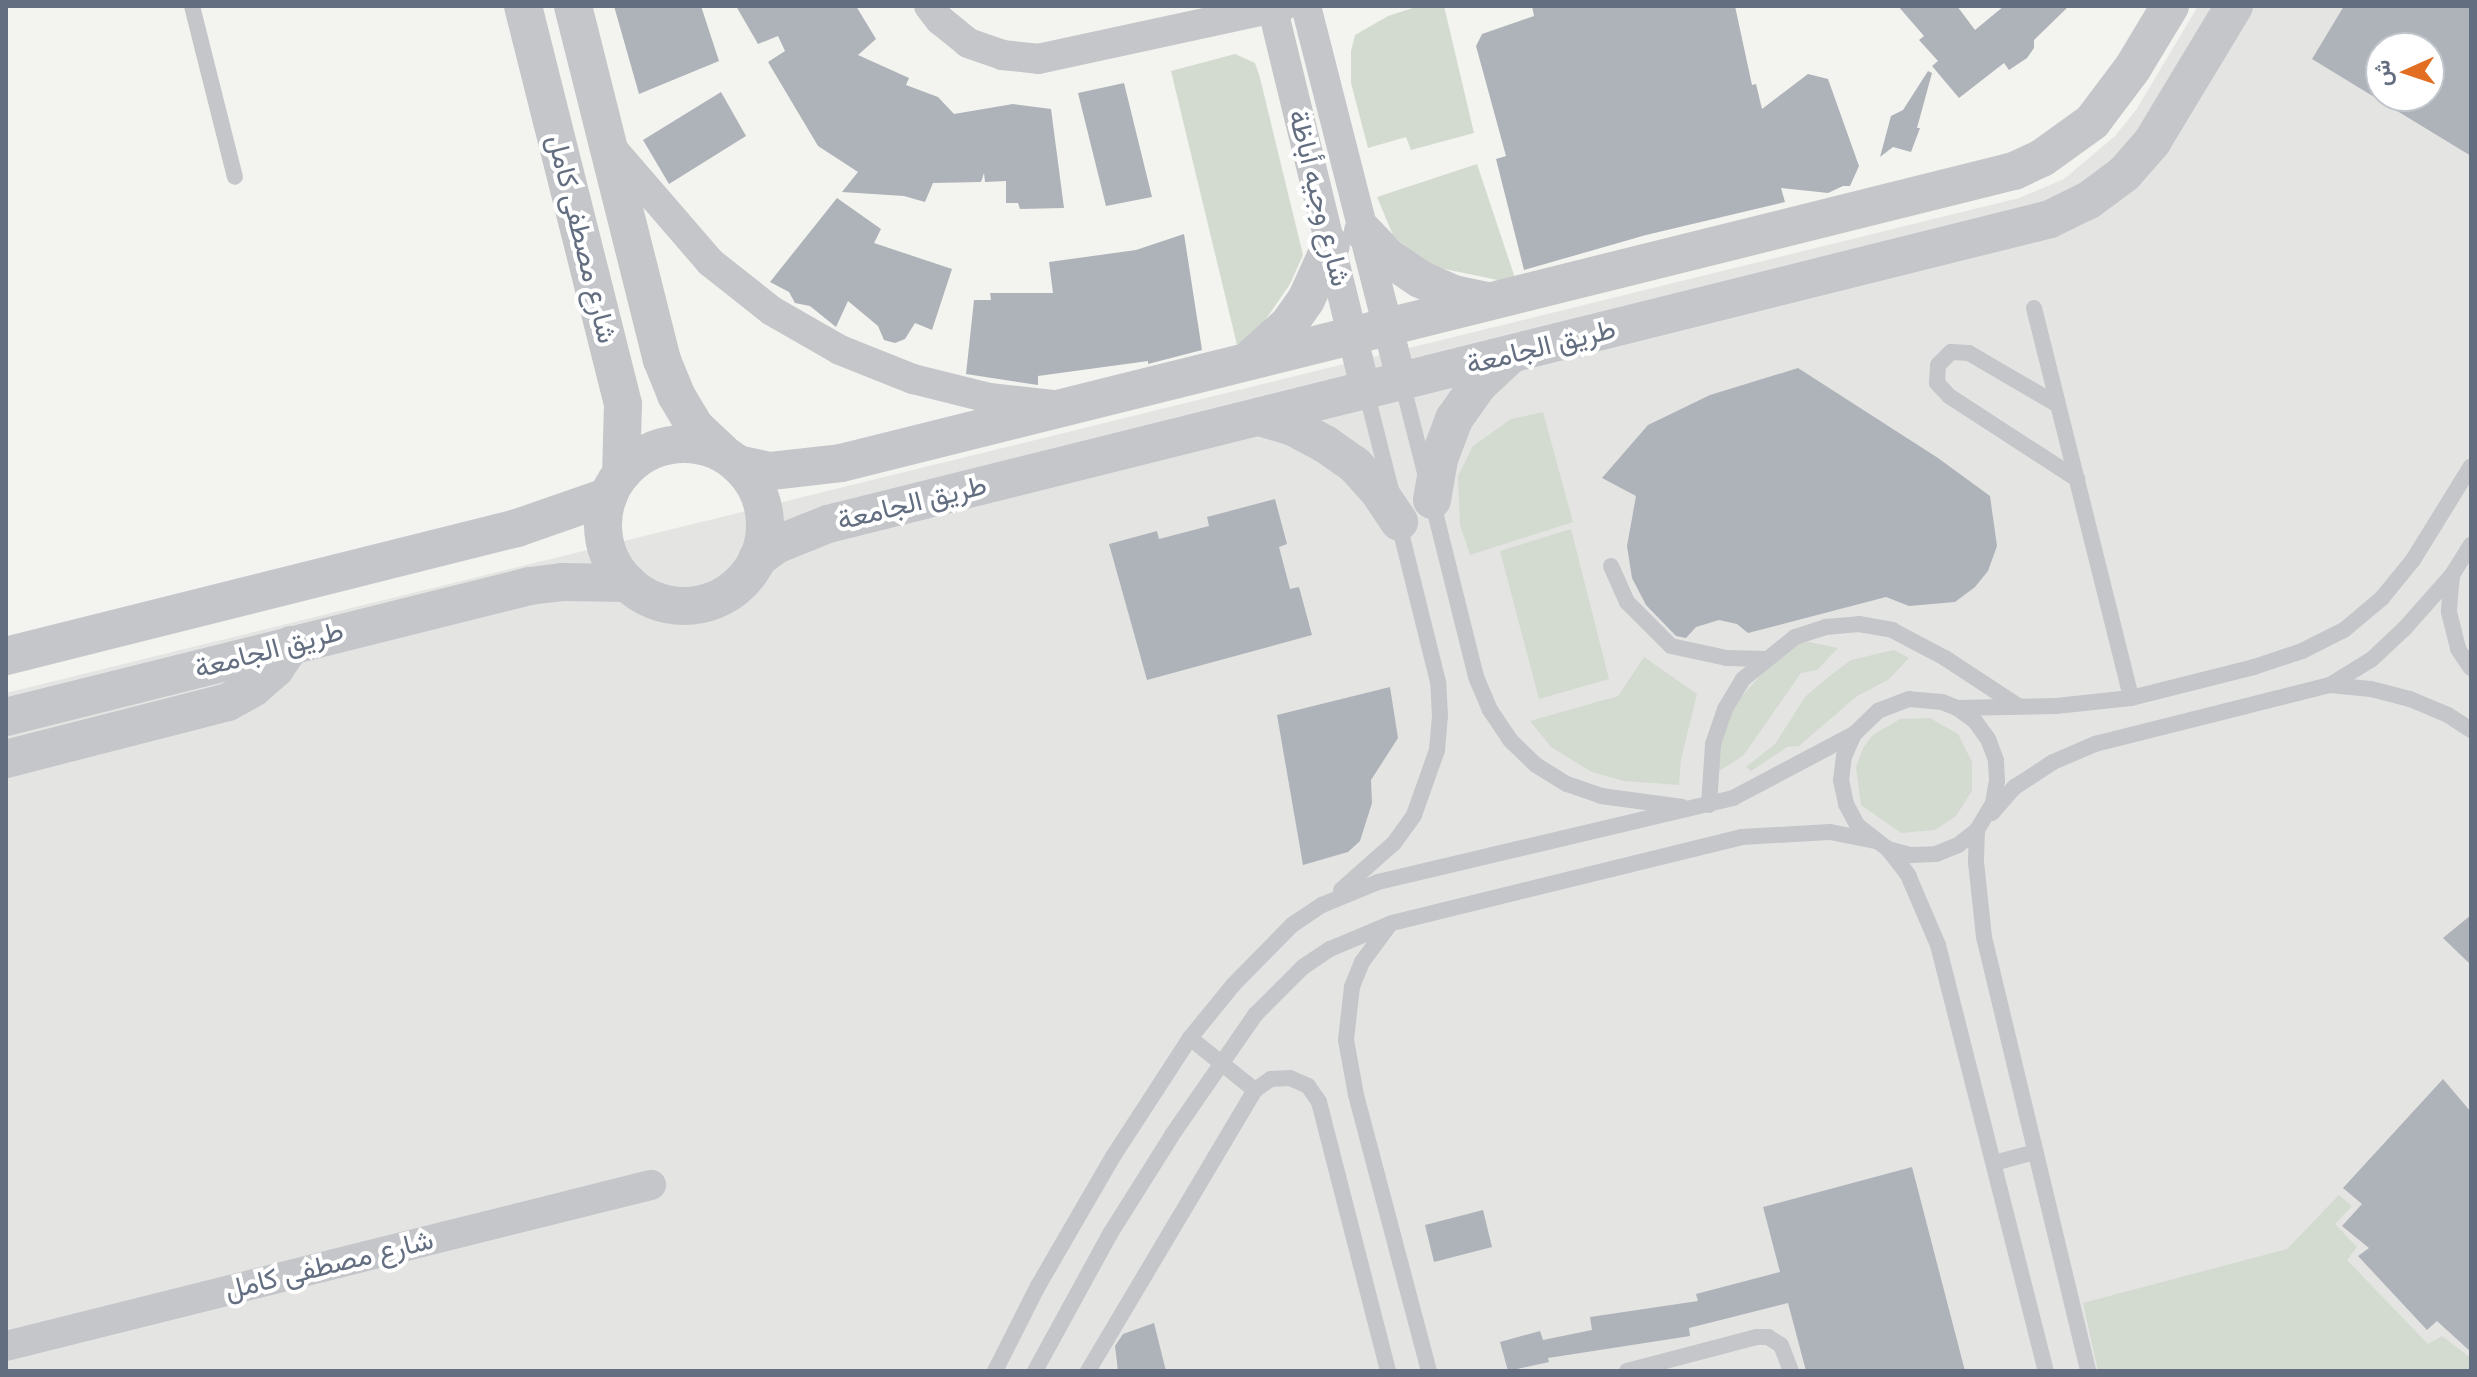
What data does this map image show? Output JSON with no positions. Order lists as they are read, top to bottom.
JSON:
{
  "streets": {
    "street": ["شارع وجيه أباظة", "شارع مصطفى كامل", "طريق الجامعة"]
  },
  "crossings": [
    ["شارع وجيه أباظة", "طريق الجامعة"],
    ["شارع مصطفى كامل", "طريق الجامعة"]
  ],
  "north": "left"
}
